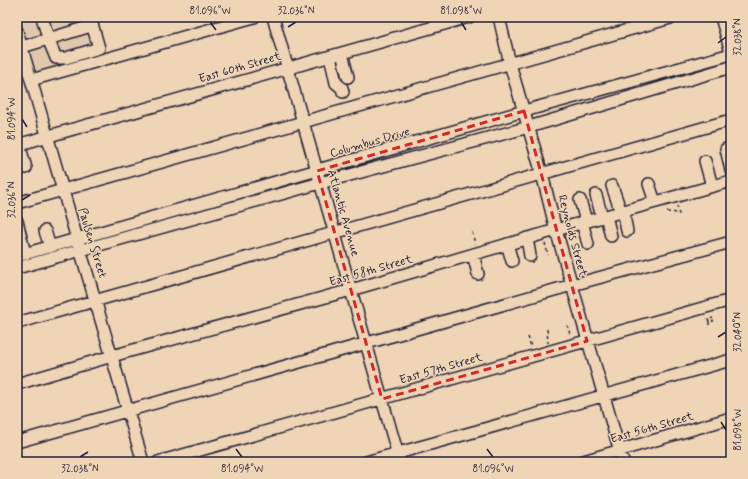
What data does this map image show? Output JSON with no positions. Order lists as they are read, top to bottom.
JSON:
{
  "streets": {
    "street": [
      "East 60th Street",
      "Columbus Drive",
      "Atlantic Avenue",
      "Reynolds Street",
      "Paulsen Street",
      "East 58th Street",
      "East 57th Street",
      "East 56th Street"
    ]
  },
  "crossings": [
    ["East 60th Street", "Atlantic Avenue"],
    ["East 60th Street", "Paulsen Street"],
    ["Columbus Drive", "Atlantic Avenue"],
    ["Columbus Drive", "Reynolds Street"],
    ["Columbus Drive", "Paulsen Street"],
    ["Atlantic Avenue", "East 58th Street"],
    ["Atlantic Avenue", "East 57th Street"],
    ["Reynolds Street", "East 58th Street"],
    ["Reynolds Street", "East 57th Street"],
    ["Reynolds Street", "East 56th Street"],
    ["Paulsen Street", "East 58th Street"]
  ],
  "coordinates": [
    "81.096°W",
    "32.036°N",
    "81.098°W",
    "32.038°N",
    "81.094°W",
    "32.040°N"
  ]
}
